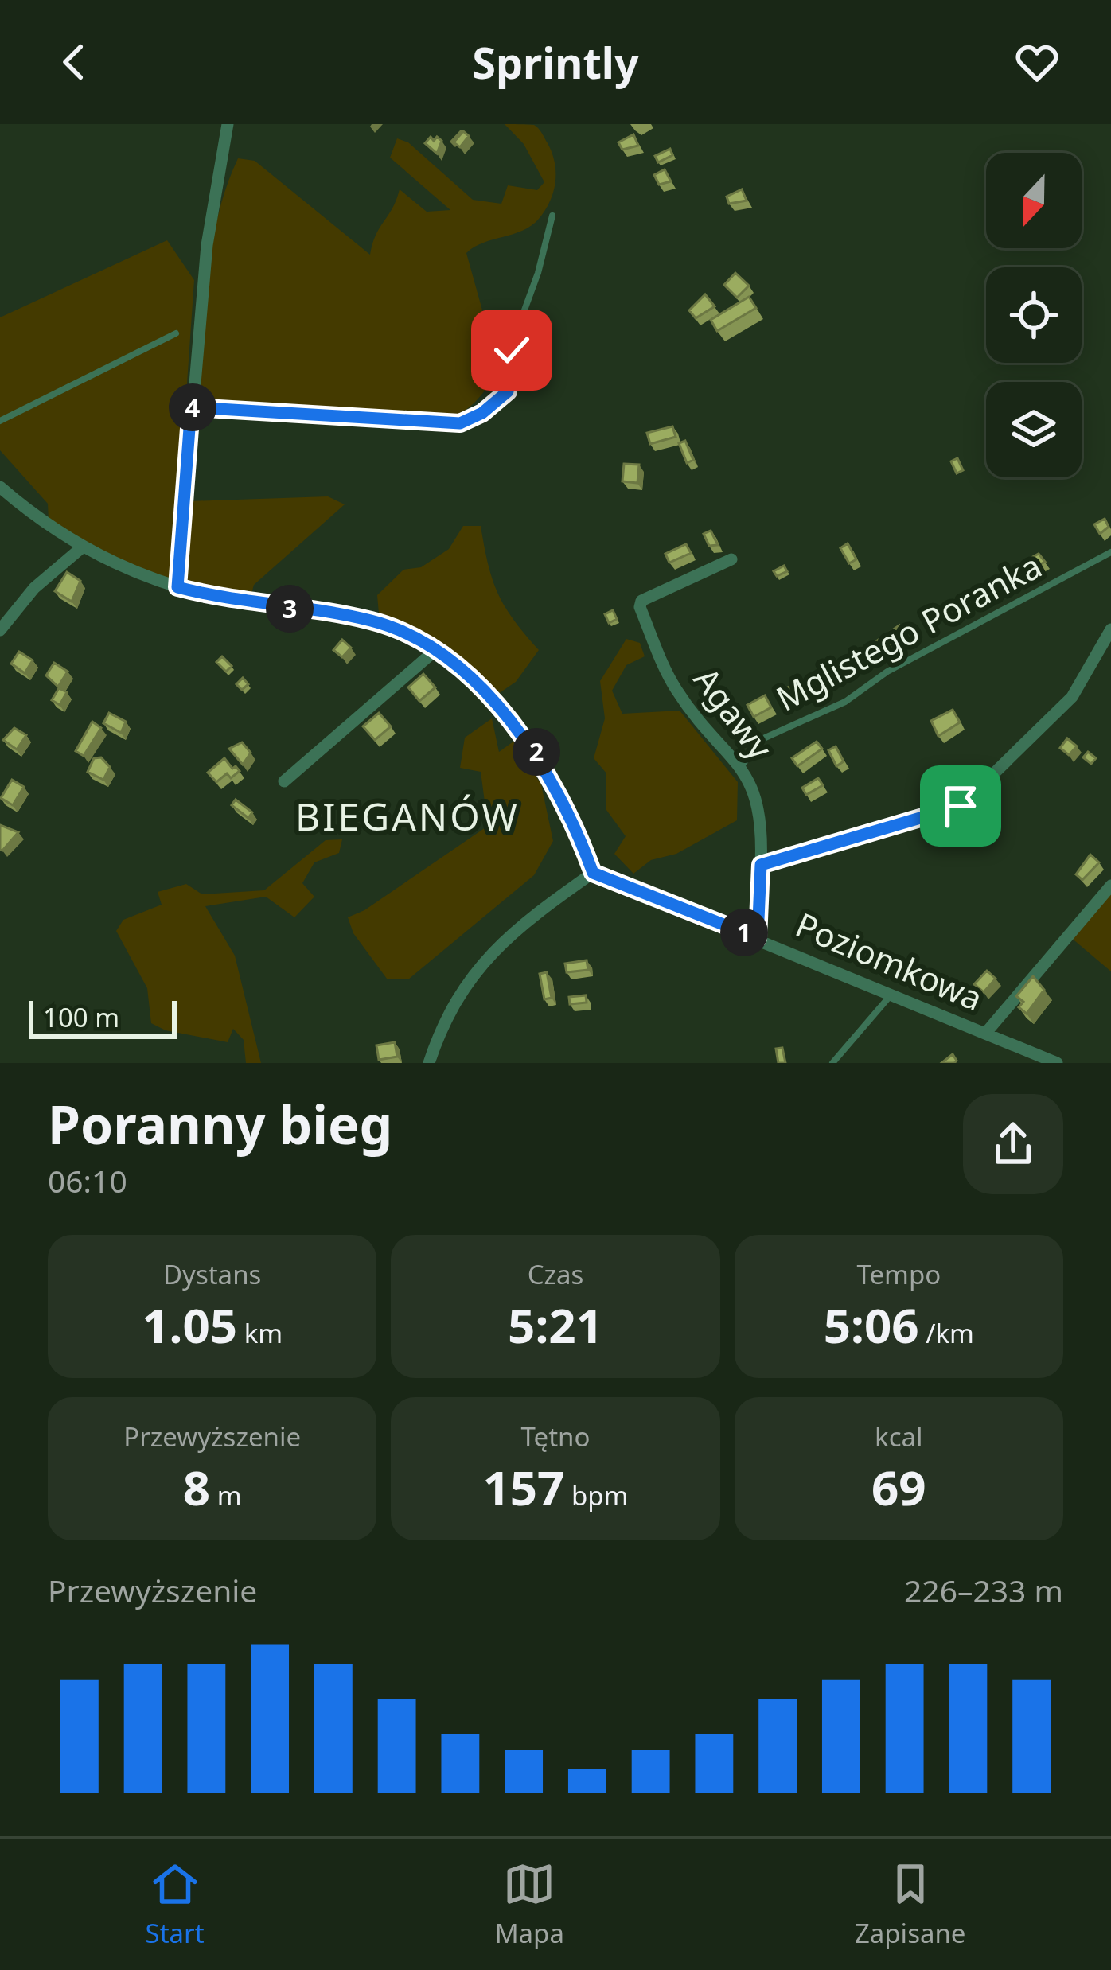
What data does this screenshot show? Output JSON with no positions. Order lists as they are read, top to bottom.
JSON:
{
  "streets": {
    "street": ["Agawy", "Poziomkowa"],
    "lane": ["Mglistego Poranka"]
  },
  "crossings": [
    ["Mglistego Poranka", "Agawy"],
    ["Agawy", "Poziomkowa"]
  ],
  "districts": ["BIEGANÓW"],
  "scale_bar": "100 m",
  "north": "bottom",
  "page": {
    "header": "Sprintly",
    "pins": [
      "4",
      "3",
      "2",
      "1"
    ],
    "scale": "100 m",
    "heading": ["Poranny bieg", "06:10"],
    "stats": [
      ["Dystans", "1.05 km"],
      ["Czas", "5:21"],
      ["Tempo", "5:06 /km"],
      ["Przewyższenie", "8 m"],
      ["Tętno", "157 bpm"],
      ["kcal", "69"]
    ],
    "chart": ["Przewyższenie", "226–233 m"],
    "tabs": ["Start", "Mapa", "Zapisane"]
  }
}
